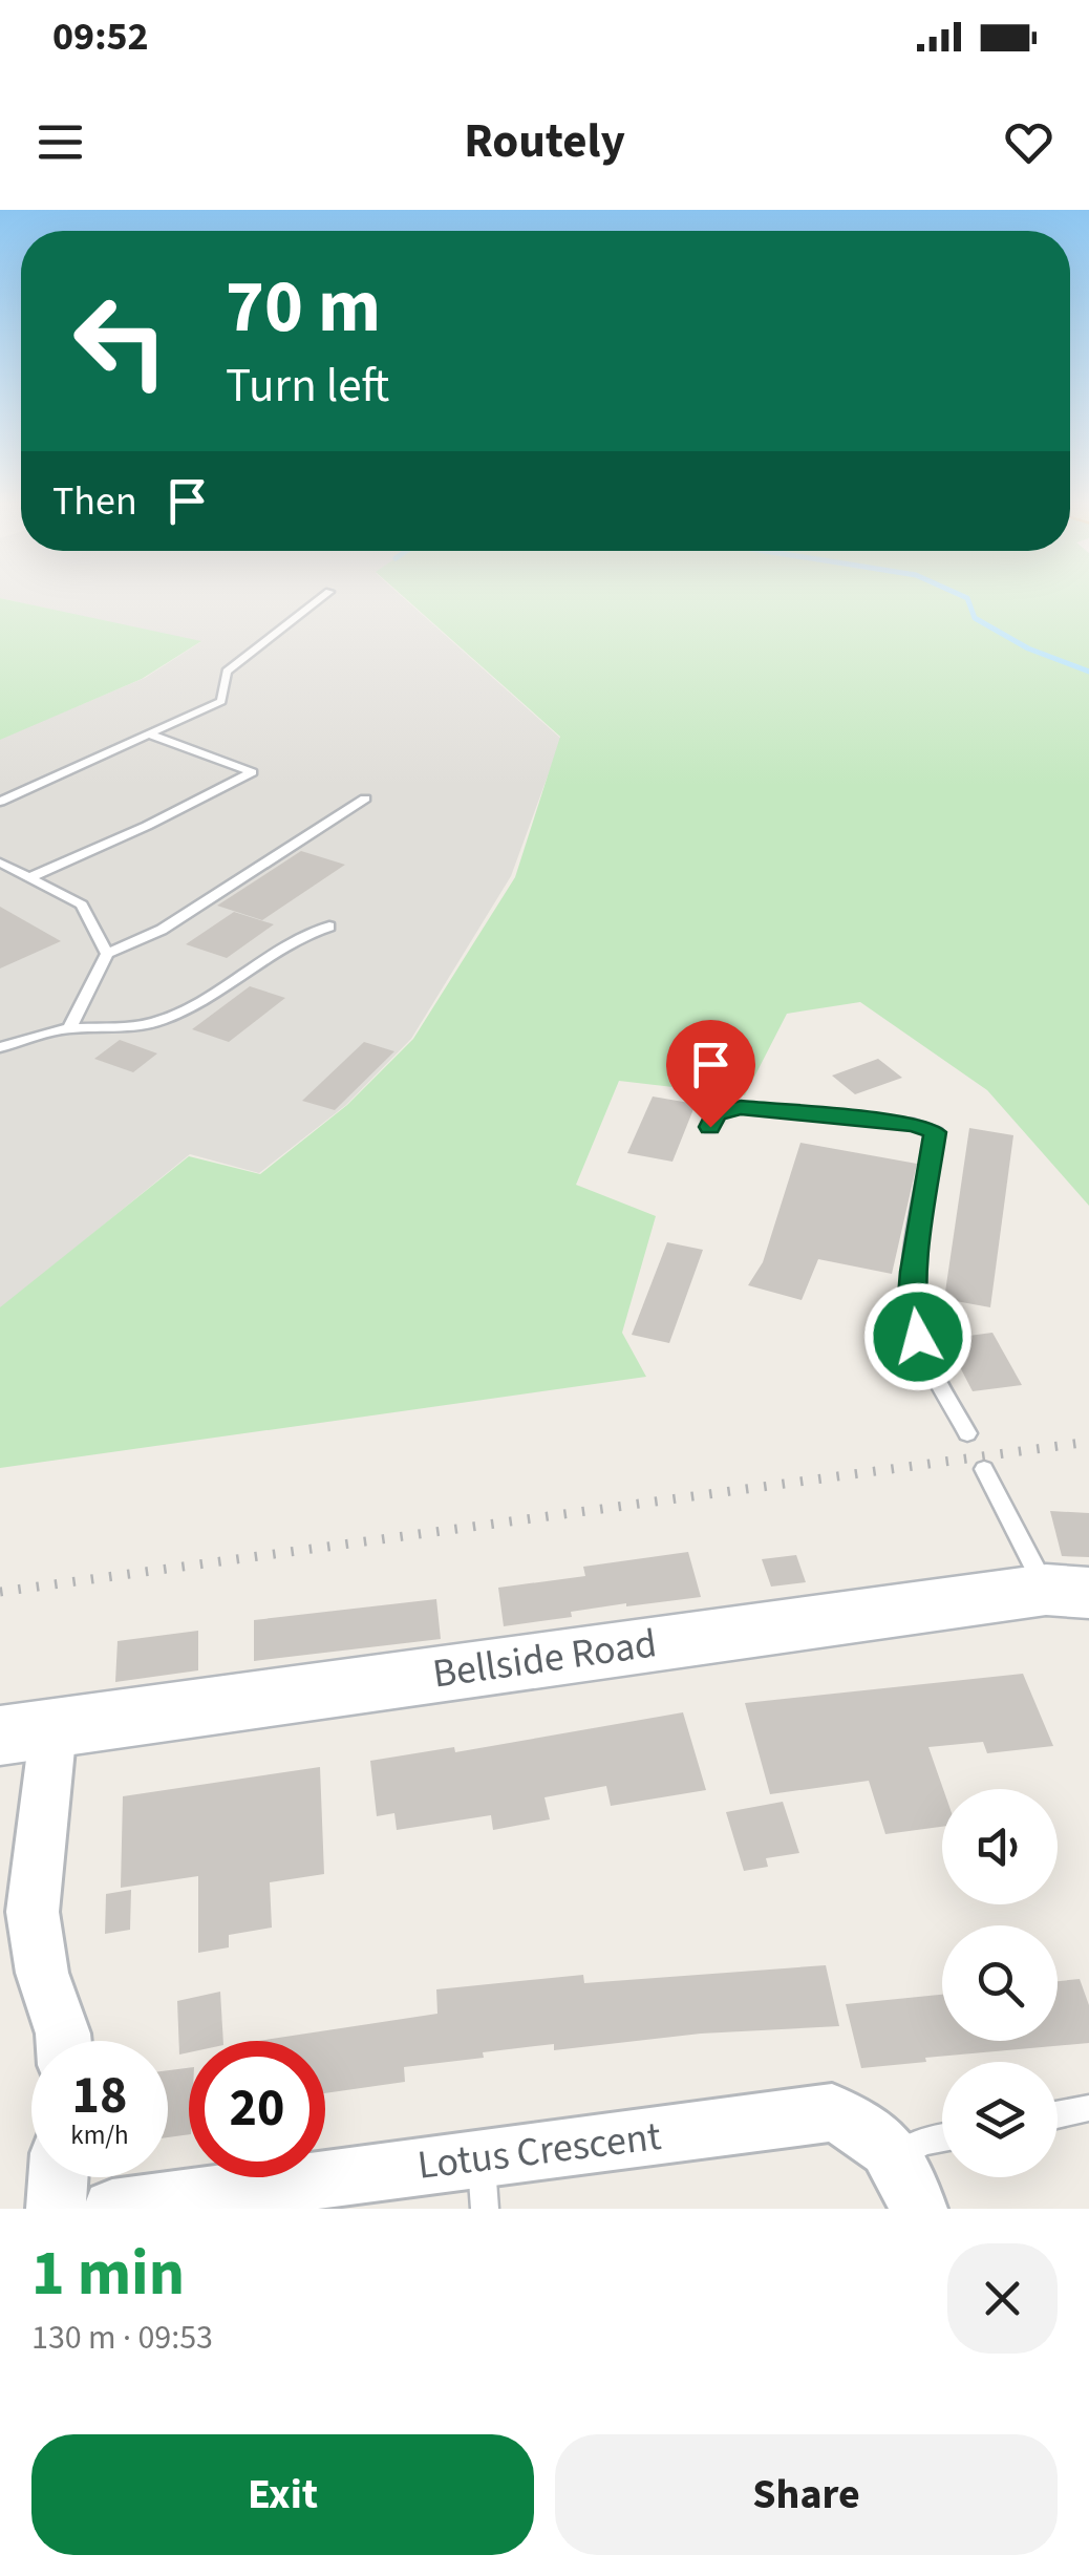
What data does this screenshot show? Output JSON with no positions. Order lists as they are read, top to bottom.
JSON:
{
  "streets": {
    "main road": ["Bellside Road"],
    "street": ["Lotus Crescent"]
  },
  "page": {
    "status": "09:52",
    "header": "Routely",
    "turn": ["70 m", "Turn left"],
    "then": "Then",
    "speed": "18 km/h",
    "limit": "20",
    "heading": ["1 min", "130 m · 09:53"],
    "buttons": ["Exit", "Share"]
  }
}
